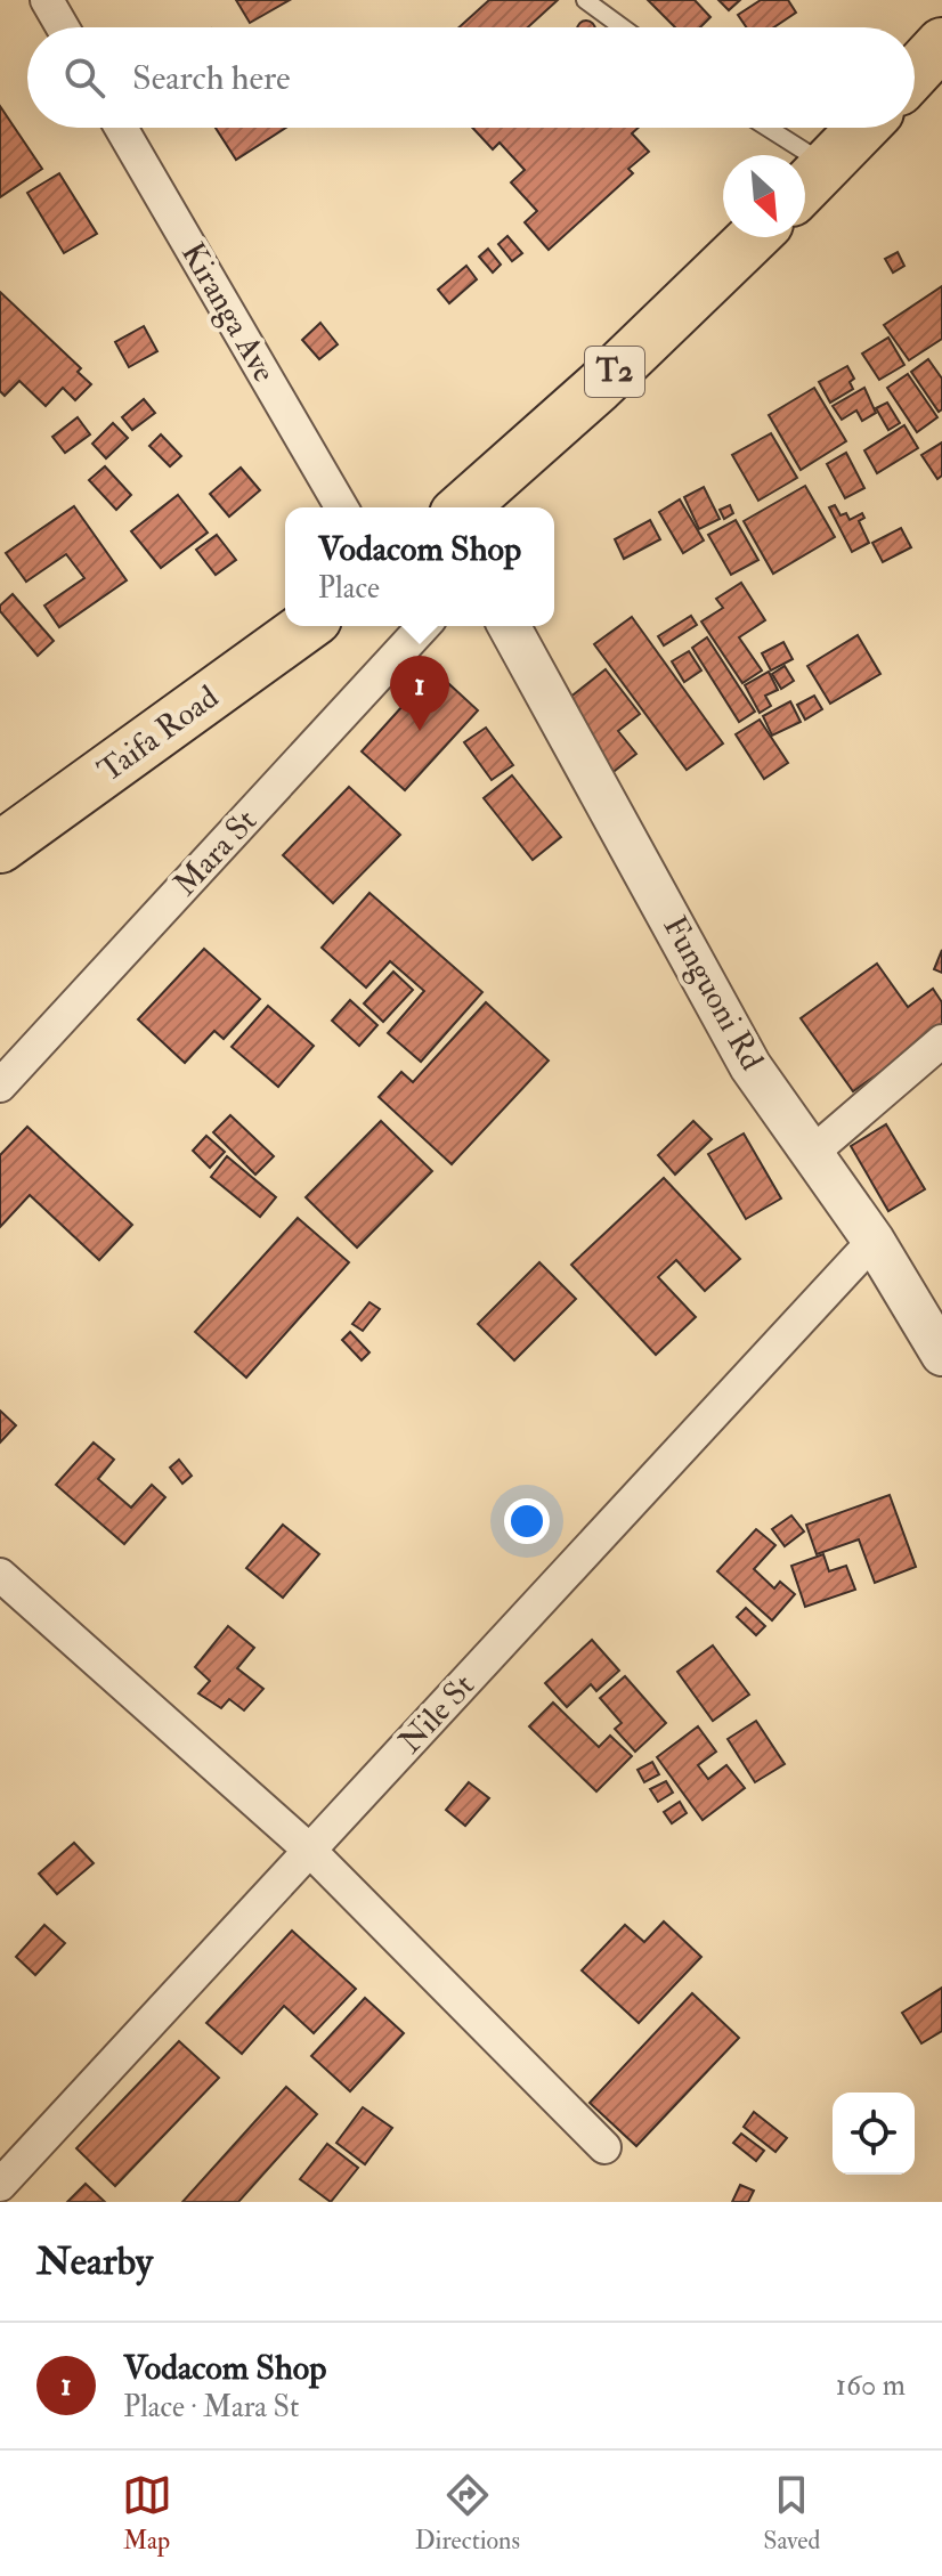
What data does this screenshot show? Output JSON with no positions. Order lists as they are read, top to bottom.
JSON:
{
  "streets": {
    "highway": ["T2", "Taifa Road"],
    "street": [
      "Kiranga Ave",
      "Mara St",
      "Funguoni Rd",
      "Nile St"
    ]
  },
  "crossings": [
    ["Funguoni Rd", "Nile St"]
  ],
  "north": "bottom right",
  "page": {
    "search": "Search here",
    "popup": ["Vodacom Shop", "Place"],
    "pins": "1",
    "heading": "Nearby",
    "list": [
      {
        "mark": "1",
        "name": "Vodacom Shop",
        "note": "Place · Mara St",
        "value": "160 m"
      }
    ],
    "nav": ["Map", "Directions", "Saved"]
  }
}
